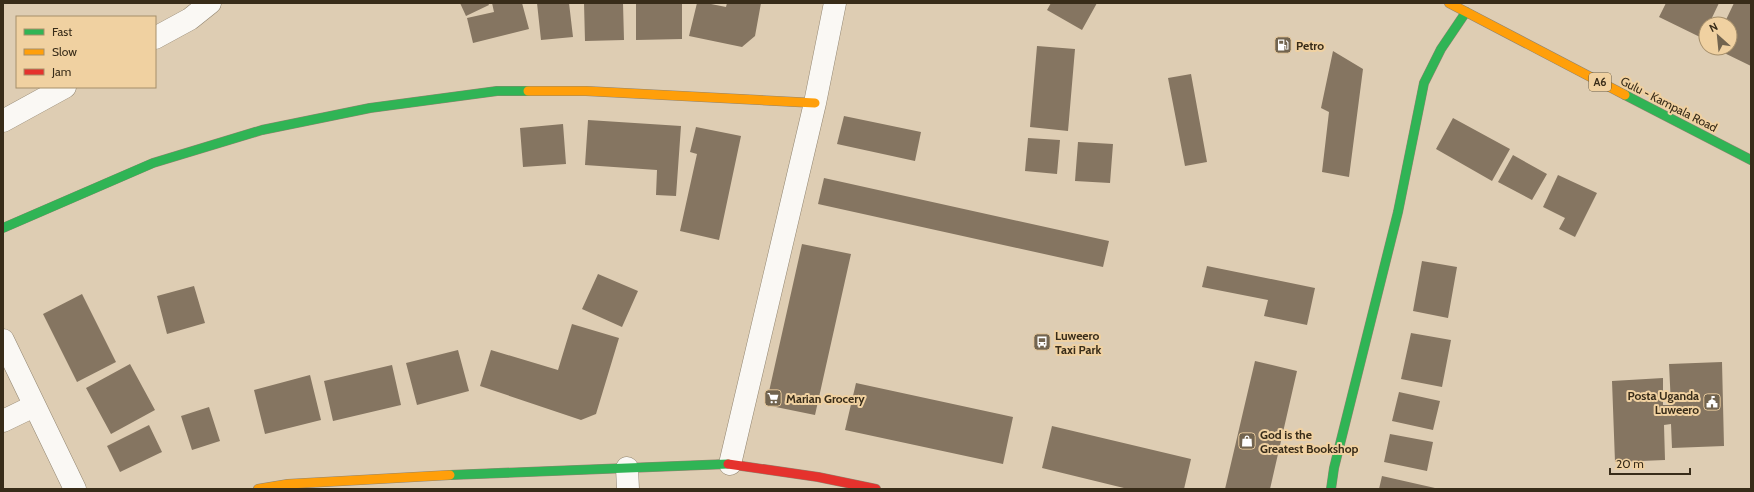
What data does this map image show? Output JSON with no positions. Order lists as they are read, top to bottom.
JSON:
{
  "streets": {
    "street": ["A6", "Gulu - Kampala Road"]
  },
  "places": {
    "fuel station": ["Petro"],
    "bus stop": ["Luweero Taxi Park"],
    "supermarket": ["Marian Grocery"],
    "public building": ["Posta Uganda Luweero"],
    "shop": ["God is the Greatest Bookshop"]
  },
  "legend": ["Fast", "Slow", "Jam"],
  "scale_bar": "20 m",
  "north": "top left"
}
